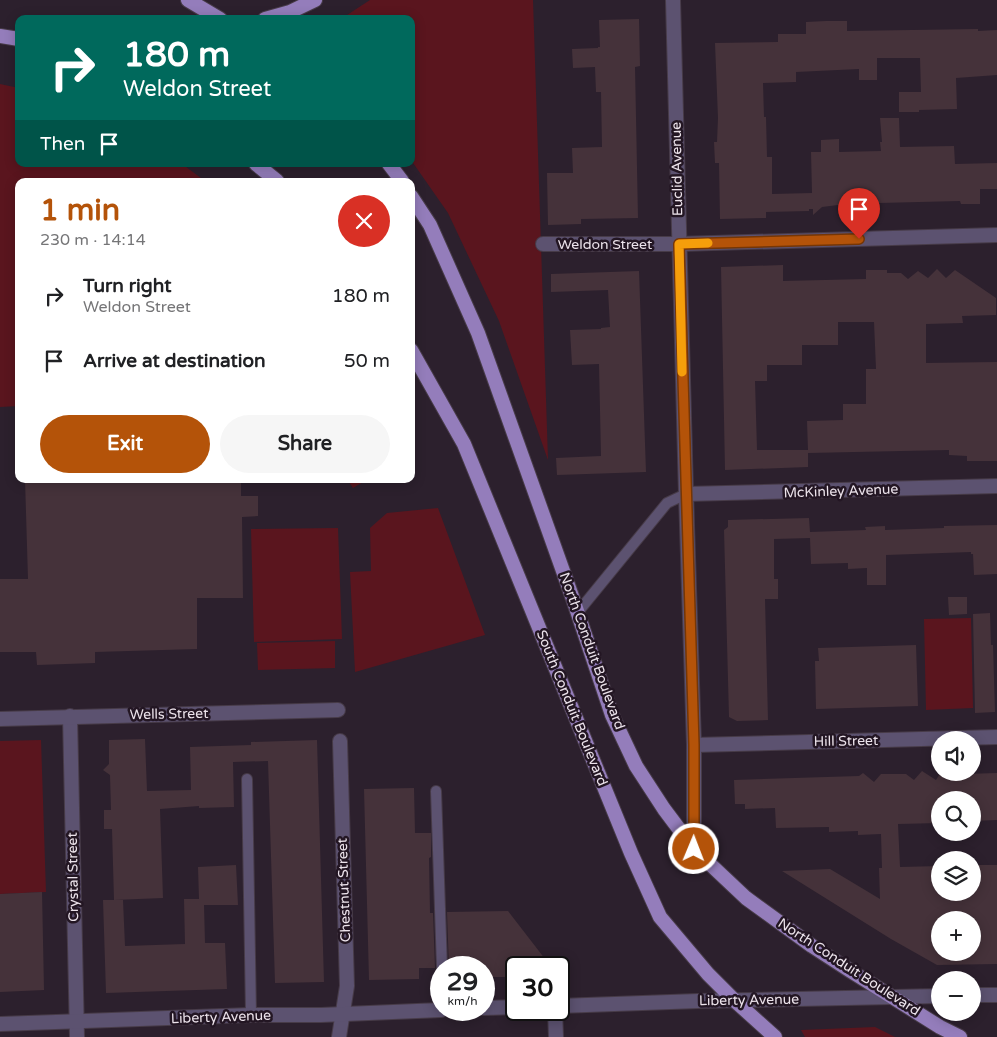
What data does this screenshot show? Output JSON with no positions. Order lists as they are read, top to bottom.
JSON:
{
  "streets": {
    "main road": ["North Conduit Boulevard", "South Conduit Boulevard"],
    "street": [
      "Euclid Avenue",
      "Weldon Street",
      "McKinley Avenue",
      "Wells Street",
      "Hill Street",
      "Crystal Street",
      "Chestnut Street",
      "Liberty Avenue"
    ]
  },
  "crossings": [
    ["Euclid Avenue", "Weldon Street"],
    ["Euclid Avenue", "McKinley Avenue"],
    ["Euclid Avenue", "North Conduit Boulevard"],
    ["Euclid Avenue", "Hill Street"],
    ["North Conduit Boulevard", "Liberty Avenue"],
    ["South Conduit Boulevard", "Liberty Avenue"],
    ["Wells Street", "Crystal Street"],
    ["Crystal Street", "Liberty Avenue"],
    ["Chestnut Street", "Liberty Avenue"]
  ],
  "page": {
    "turn": ["180 m", "Weldon Street"],
    "then": "Then",
    "heading": ["1 min", "230 m · 14:14"],
    "list": [
      {
        "name": "Turn right",
        "note": "Weldon Street",
        "value": "180 m"
      },
      {
        "name": "Arrive at destination",
        "value": "50 m"
      }
    ],
    "buttons": ["Exit", "Share"],
    "map_buttons": ["+", "−"],
    "speed": "29 km/h",
    "limit": "30"
  }
}
